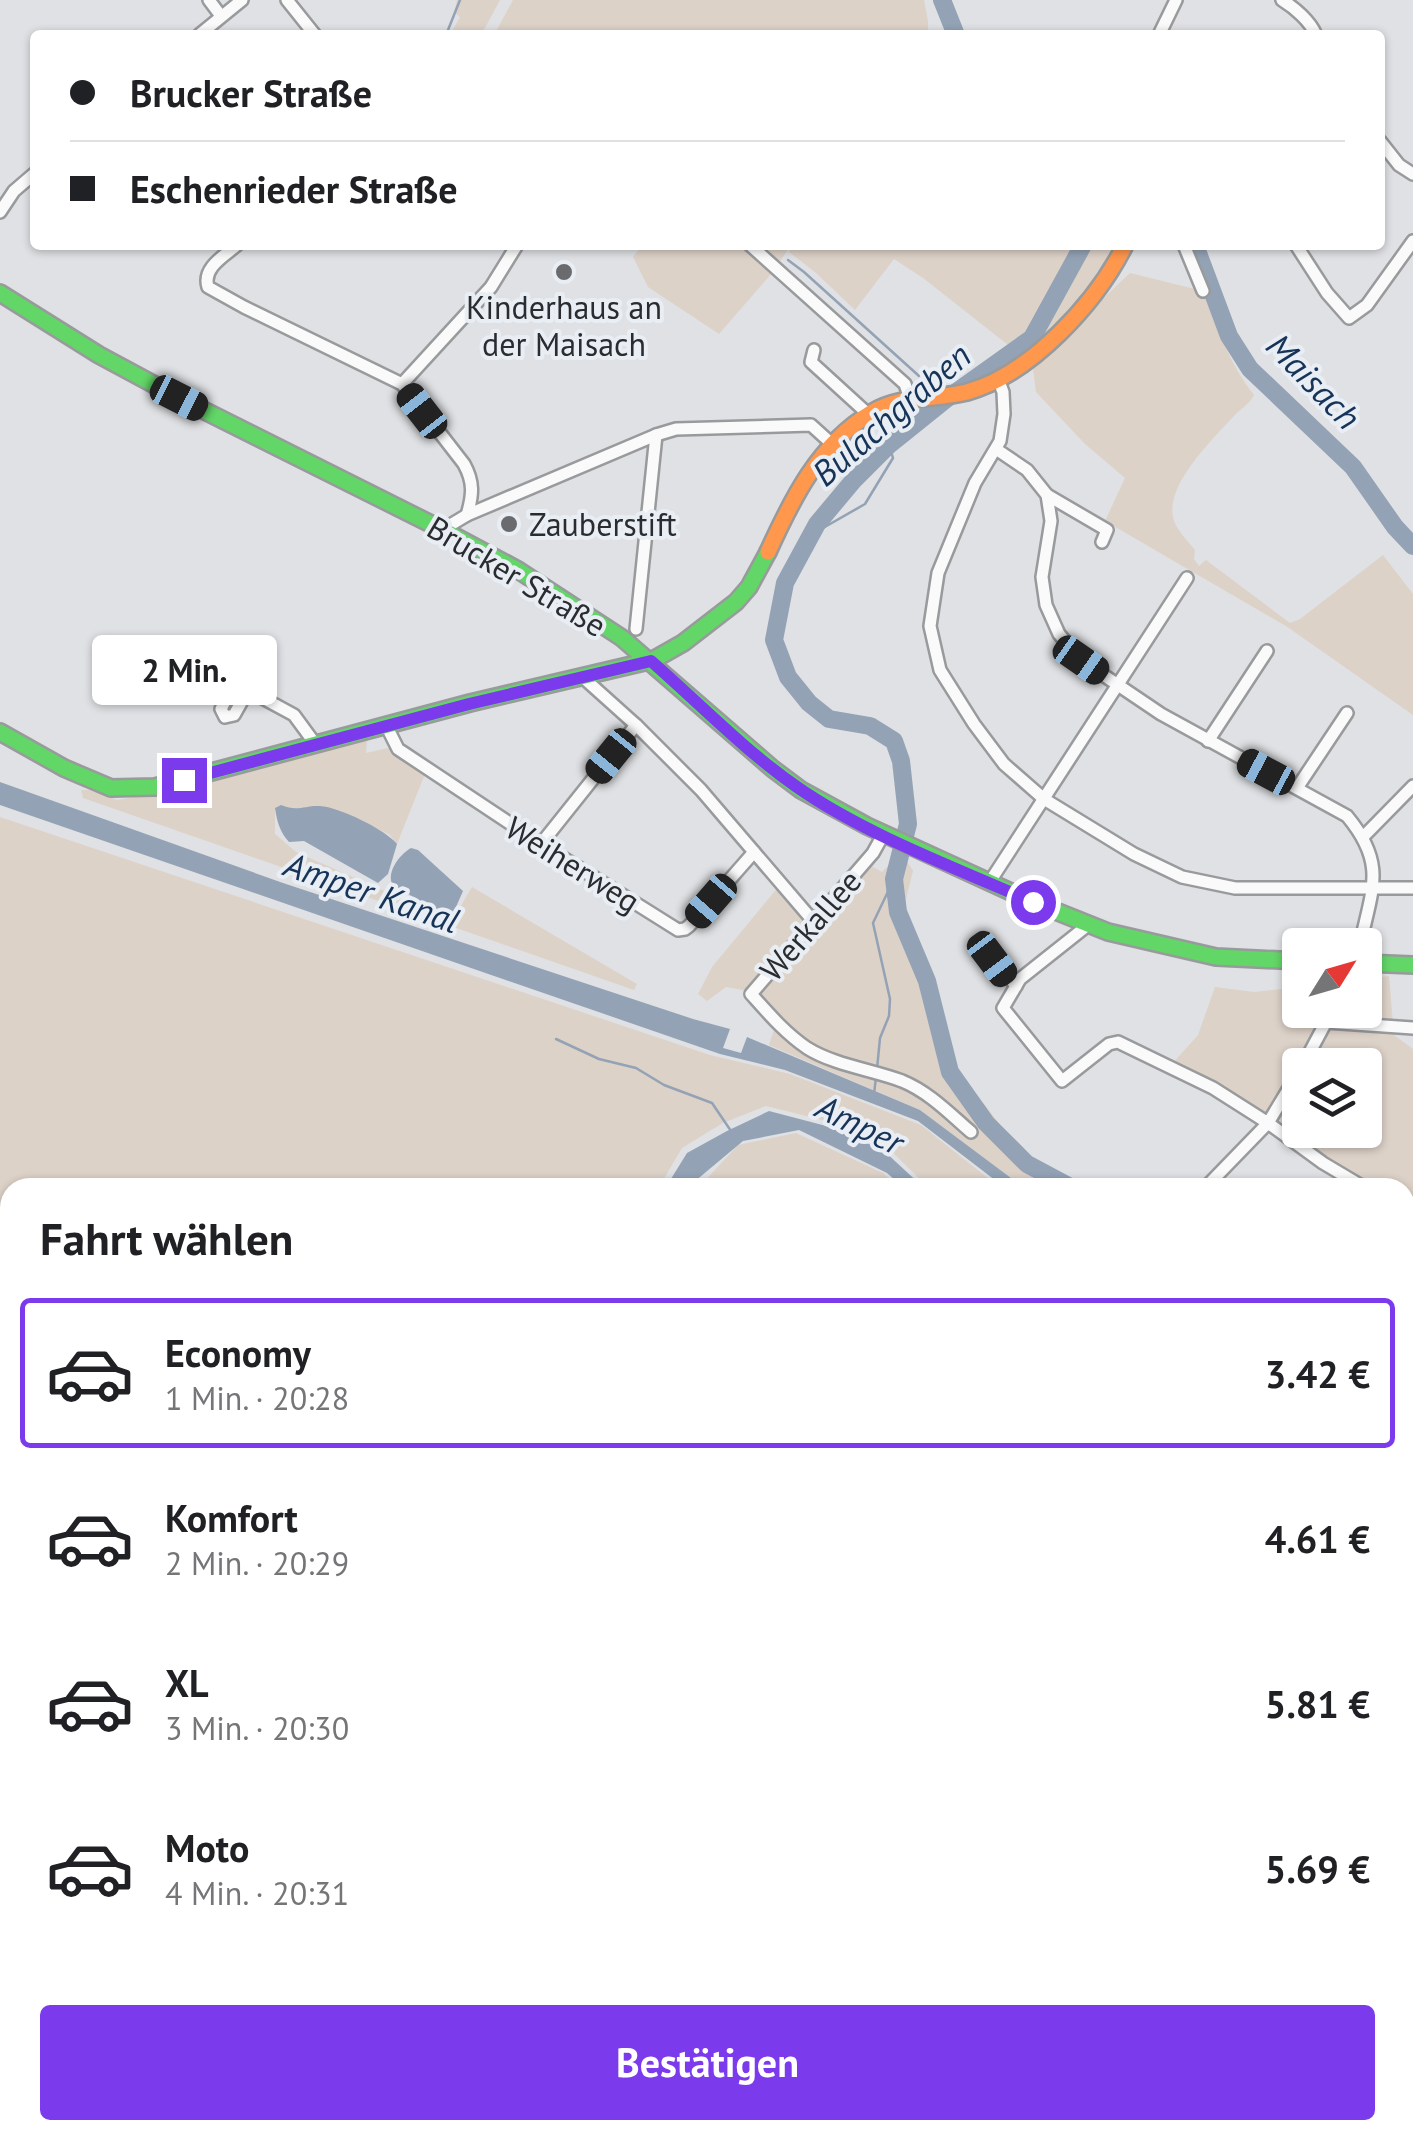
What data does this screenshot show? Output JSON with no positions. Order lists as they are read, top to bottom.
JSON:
{
  "streets": {
    "main road": ["Brucker Straße"],
    "street": ["Weiherweg", "Werkallee"]
  },
  "crossings": [
    ["Brucker Straße", "Werkallee"]
  ],
  "water": [
    "Maisach",
    "Bulachgraben",
    "Amper Kanal",
    "Amper"
  ],
  "places": ["Kinderhaus an der Maisach", "Zauberstift"],
  "north": "top right",
  "page": {
    "banner": ["Brucker Straße", "Eschenrieder Straße"],
    "bubble": "2 Min.",
    "heading": "Fahrt wählen",
    "list": [
      {
        "name": "Economy",
        "note": "1 Min. · 20:28",
        "value": "3.42 €"
      },
      {
        "name": "Komfort",
        "note": "2 Min. · 20:29",
        "value": "4.61 €"
      },
      {
        "name": "XL",
        "note": "3 Min. · 20:30",
        "value": "5.81 €"
      },
      {
        "name": "Moto",
        "note": "4 Min. · 20:31",
        "value": "5.69 €"
      }
    ],
    "buttons": "Bestätigen"
  }
}
